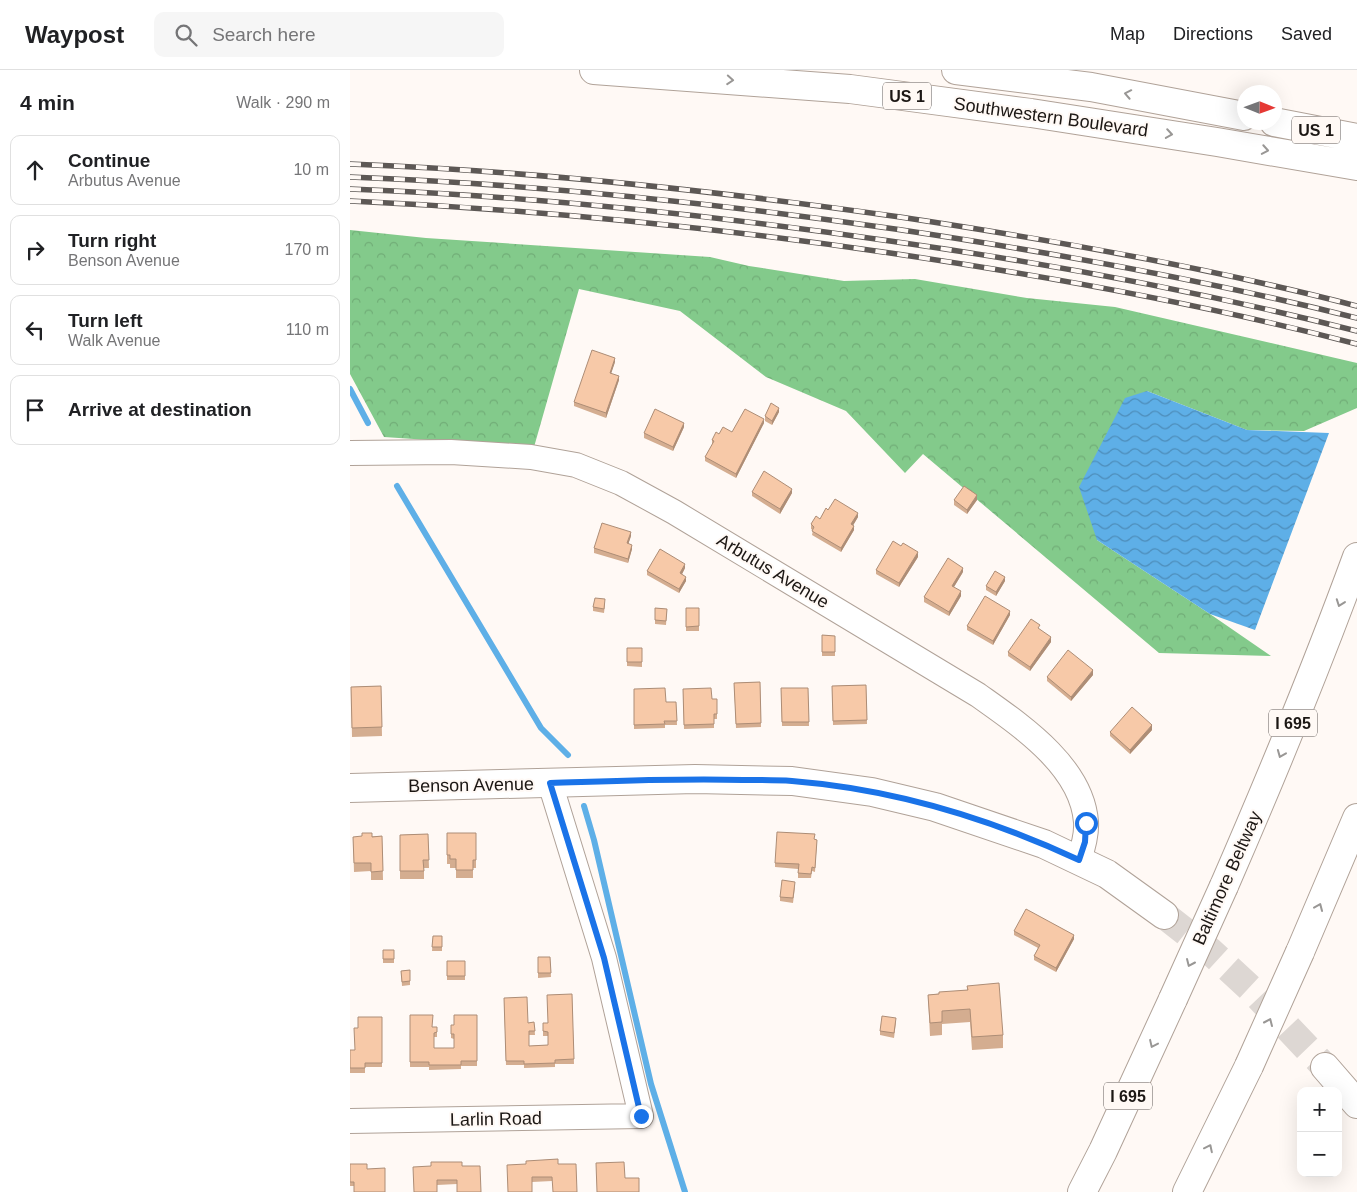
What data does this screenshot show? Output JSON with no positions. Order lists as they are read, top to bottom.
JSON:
{
  "streets": {
    "main road": [
      "US 1",
      "Southwestern Boulevard",
      "I 695",
      "Benson Avenue",
      "Baltimore Beltway"
    ],
    "street": ["Arbutus Avenue", "Larlin Road"]
  },
  "crossings": [
    ["Arbutus Avenue", "Benson Avenue"],
    ["Benson Avenue", "Larlin Road"]
  ],
  "north": "right",
  "page": {
    "header": "Waypost",
    "search": "Search here",
    "nav": ["Map", "Directions", "Saved"],
    "heading": ["4 min", "Walk · 290 m"],
    "list": [
      ["Continue", "Arbutus Avenue", "10 m"],
      ["Turn right", "Benson Avenue", "170 m"],
      ["Turn left", "Walk Avenue", "110 m"],
      "Arrive at destination"
    ],
    "map_buttons": ["+", "−"]
  }
}
